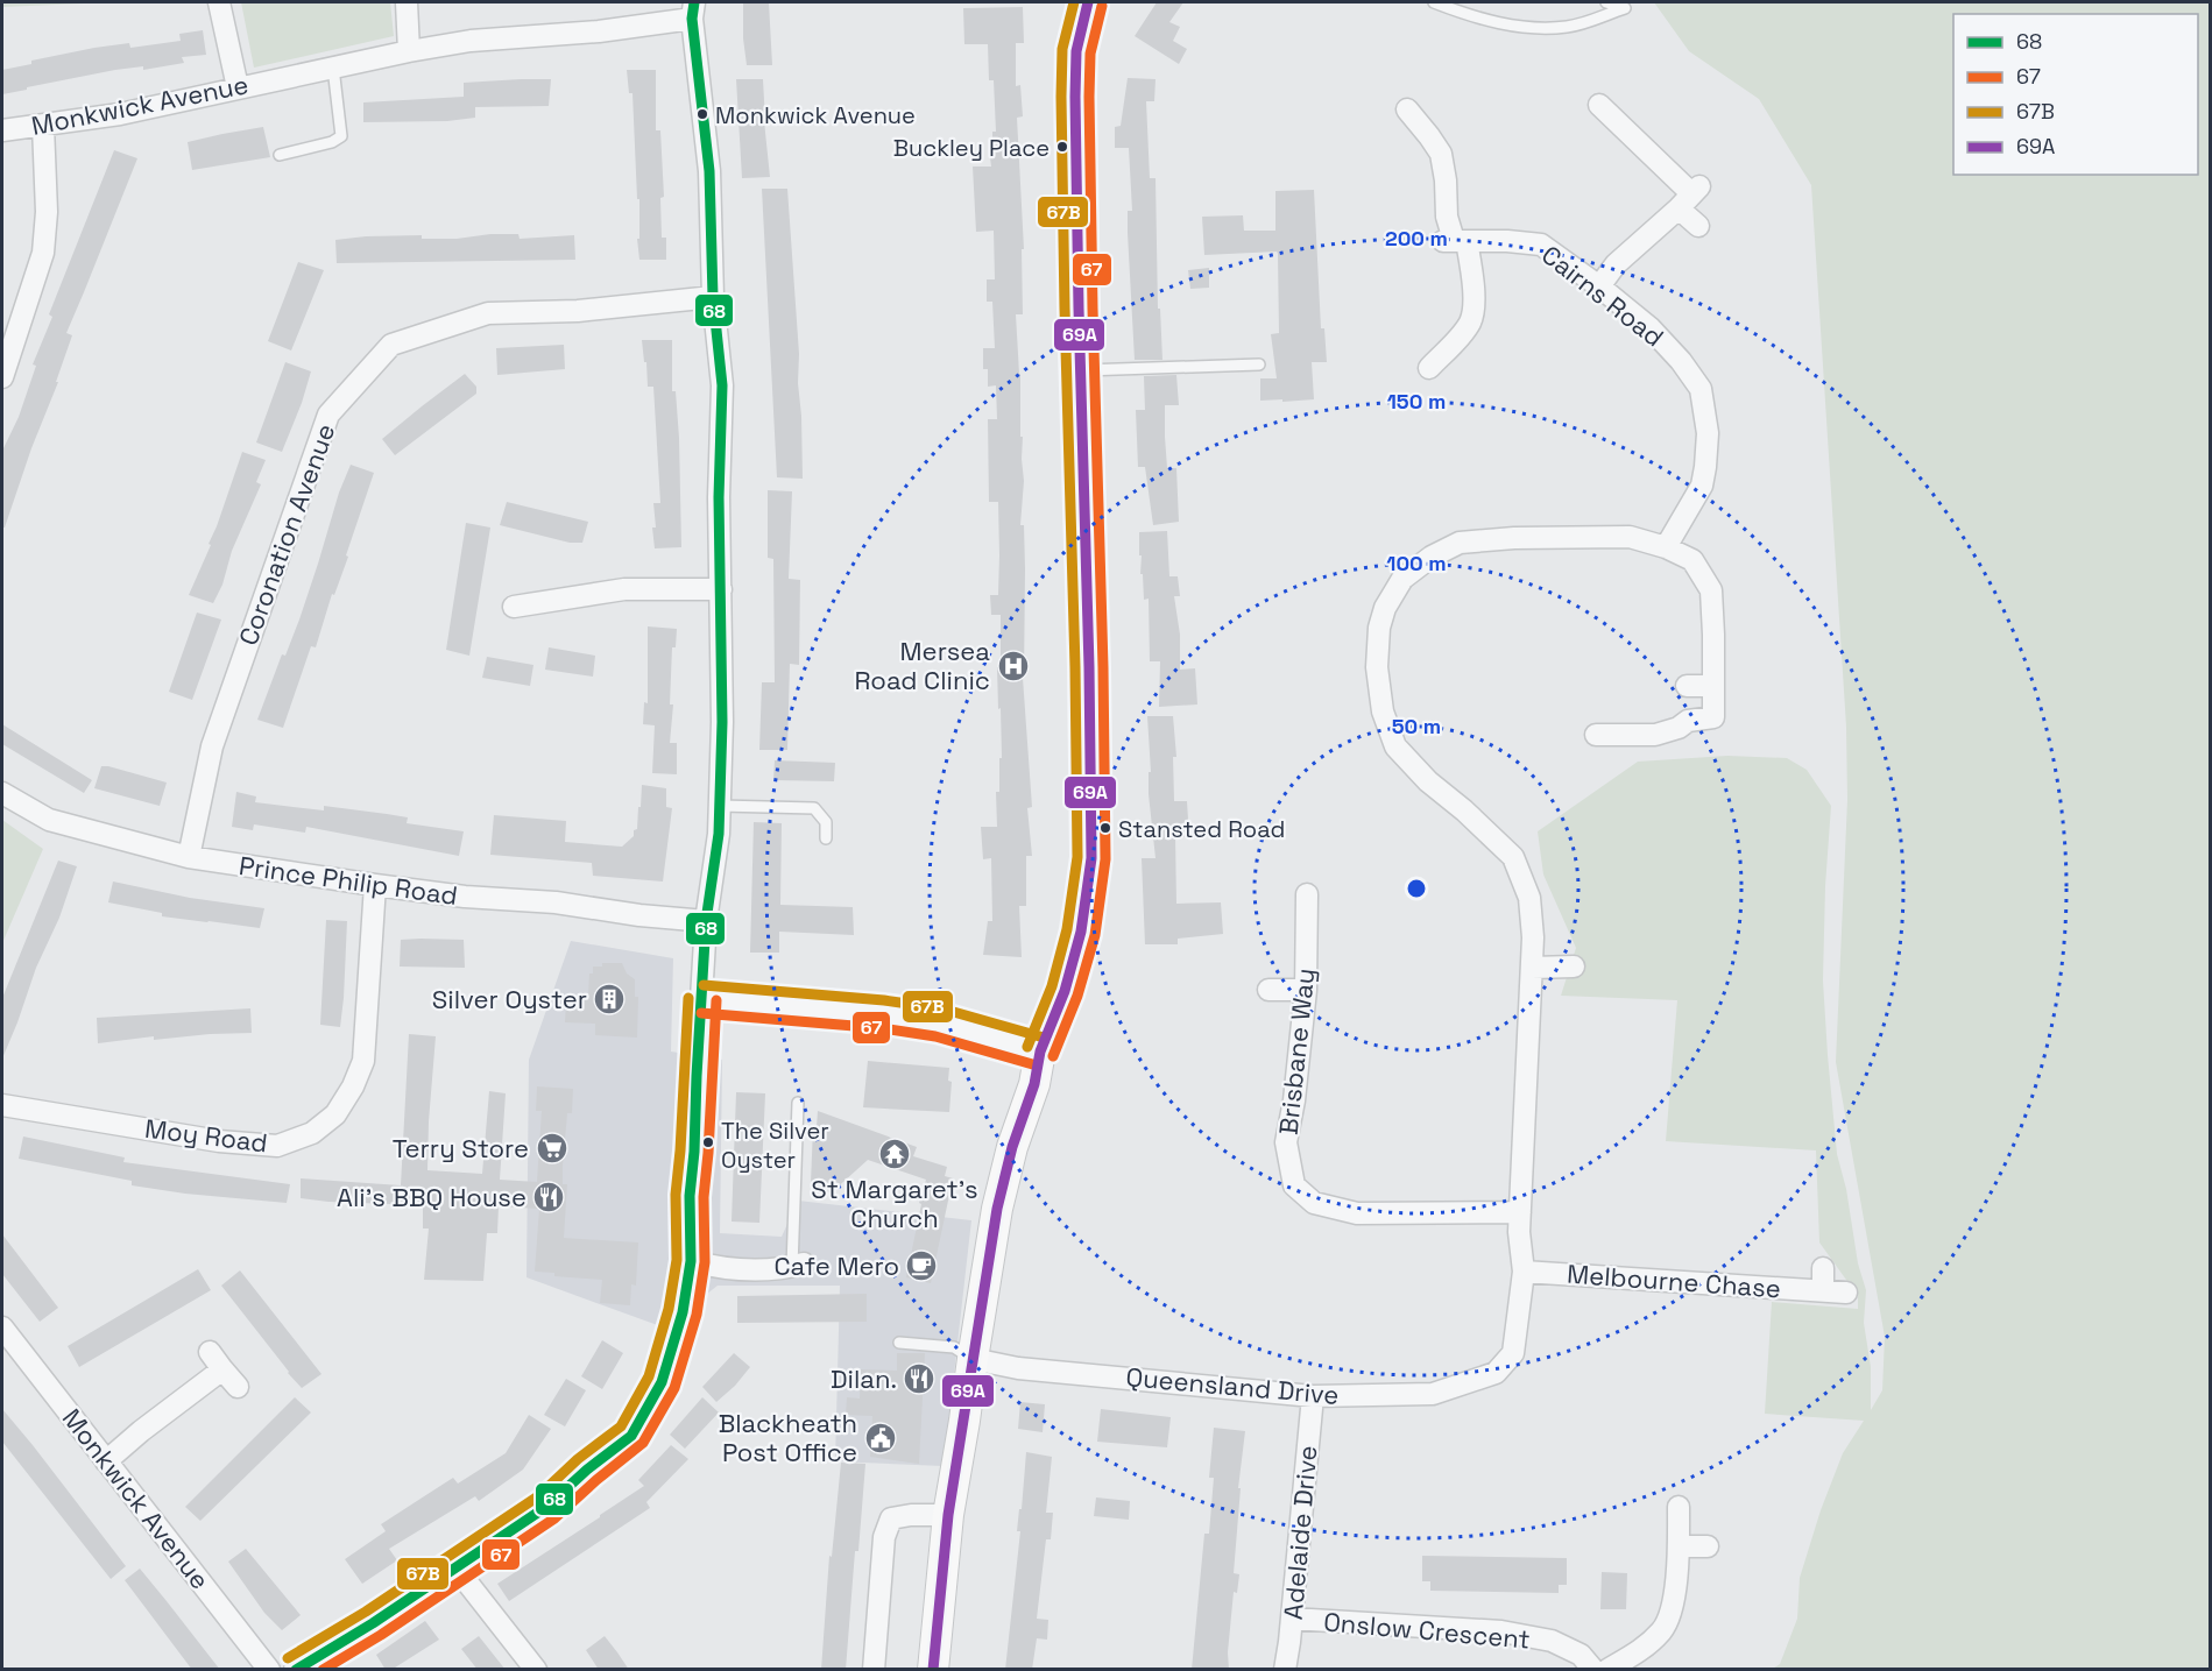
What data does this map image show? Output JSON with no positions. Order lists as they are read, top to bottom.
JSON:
{
  "streets": {
    "street": [
      "Monkwick Avenue",
      "Cairns Road",
      "Coronation Avenue",
      "Prince Philip Road",
      "Brisbane Way",
      "Moy Road",
      "Melbourne Chase",
      "Queensland Drive",
      "Adelaide Drive",
      "Onslow Crescent"
    ]
  },
  "crossings": [
    ["Cairns Road", "Queensland Drive"],
    ["Coronation Avenue", "Prince Philip Road"],
    ["Prince Philip Road", "Moy Road"],
    ["Brisbane Way", "Queensland Drive"],
    ["Melbourne Chase", "Queensland Drive"],
    ["Queensland Drive", "Adelaide Drive"],
    ["Adelaide Drive", "Onslow Crescent"]
  ],
  "places": {
    "other": [
      "Monkwick Avenue",
      "Buckley Place",
      "Stansted Road",
      "The Silver Oyster"
    ],
    "hospital": ["Mersea Road Clinic"],
    "building": ["Silver Oyster"],
    "supermarket": ["Terry Store"],
    "temple": ["St Margaret's Church"],
    "restaurant": ["Ali's BBQ House", "Dilan."],
    "cafe": ["Cafe Mero"],
    "public building": ["Blackheath Post Office"]
  },
  "lines": [
    "transit line 68",
    "transit line 67B",
    "transit line 69A",
    "transit line 67"
  ],
  "legend": [
    "68",
    "67",
    "67B",
    "69A"
  ],
  "rings": [
    "200 m",
    "150 m",
    "100 m",
    "50 m"
  ]
}
